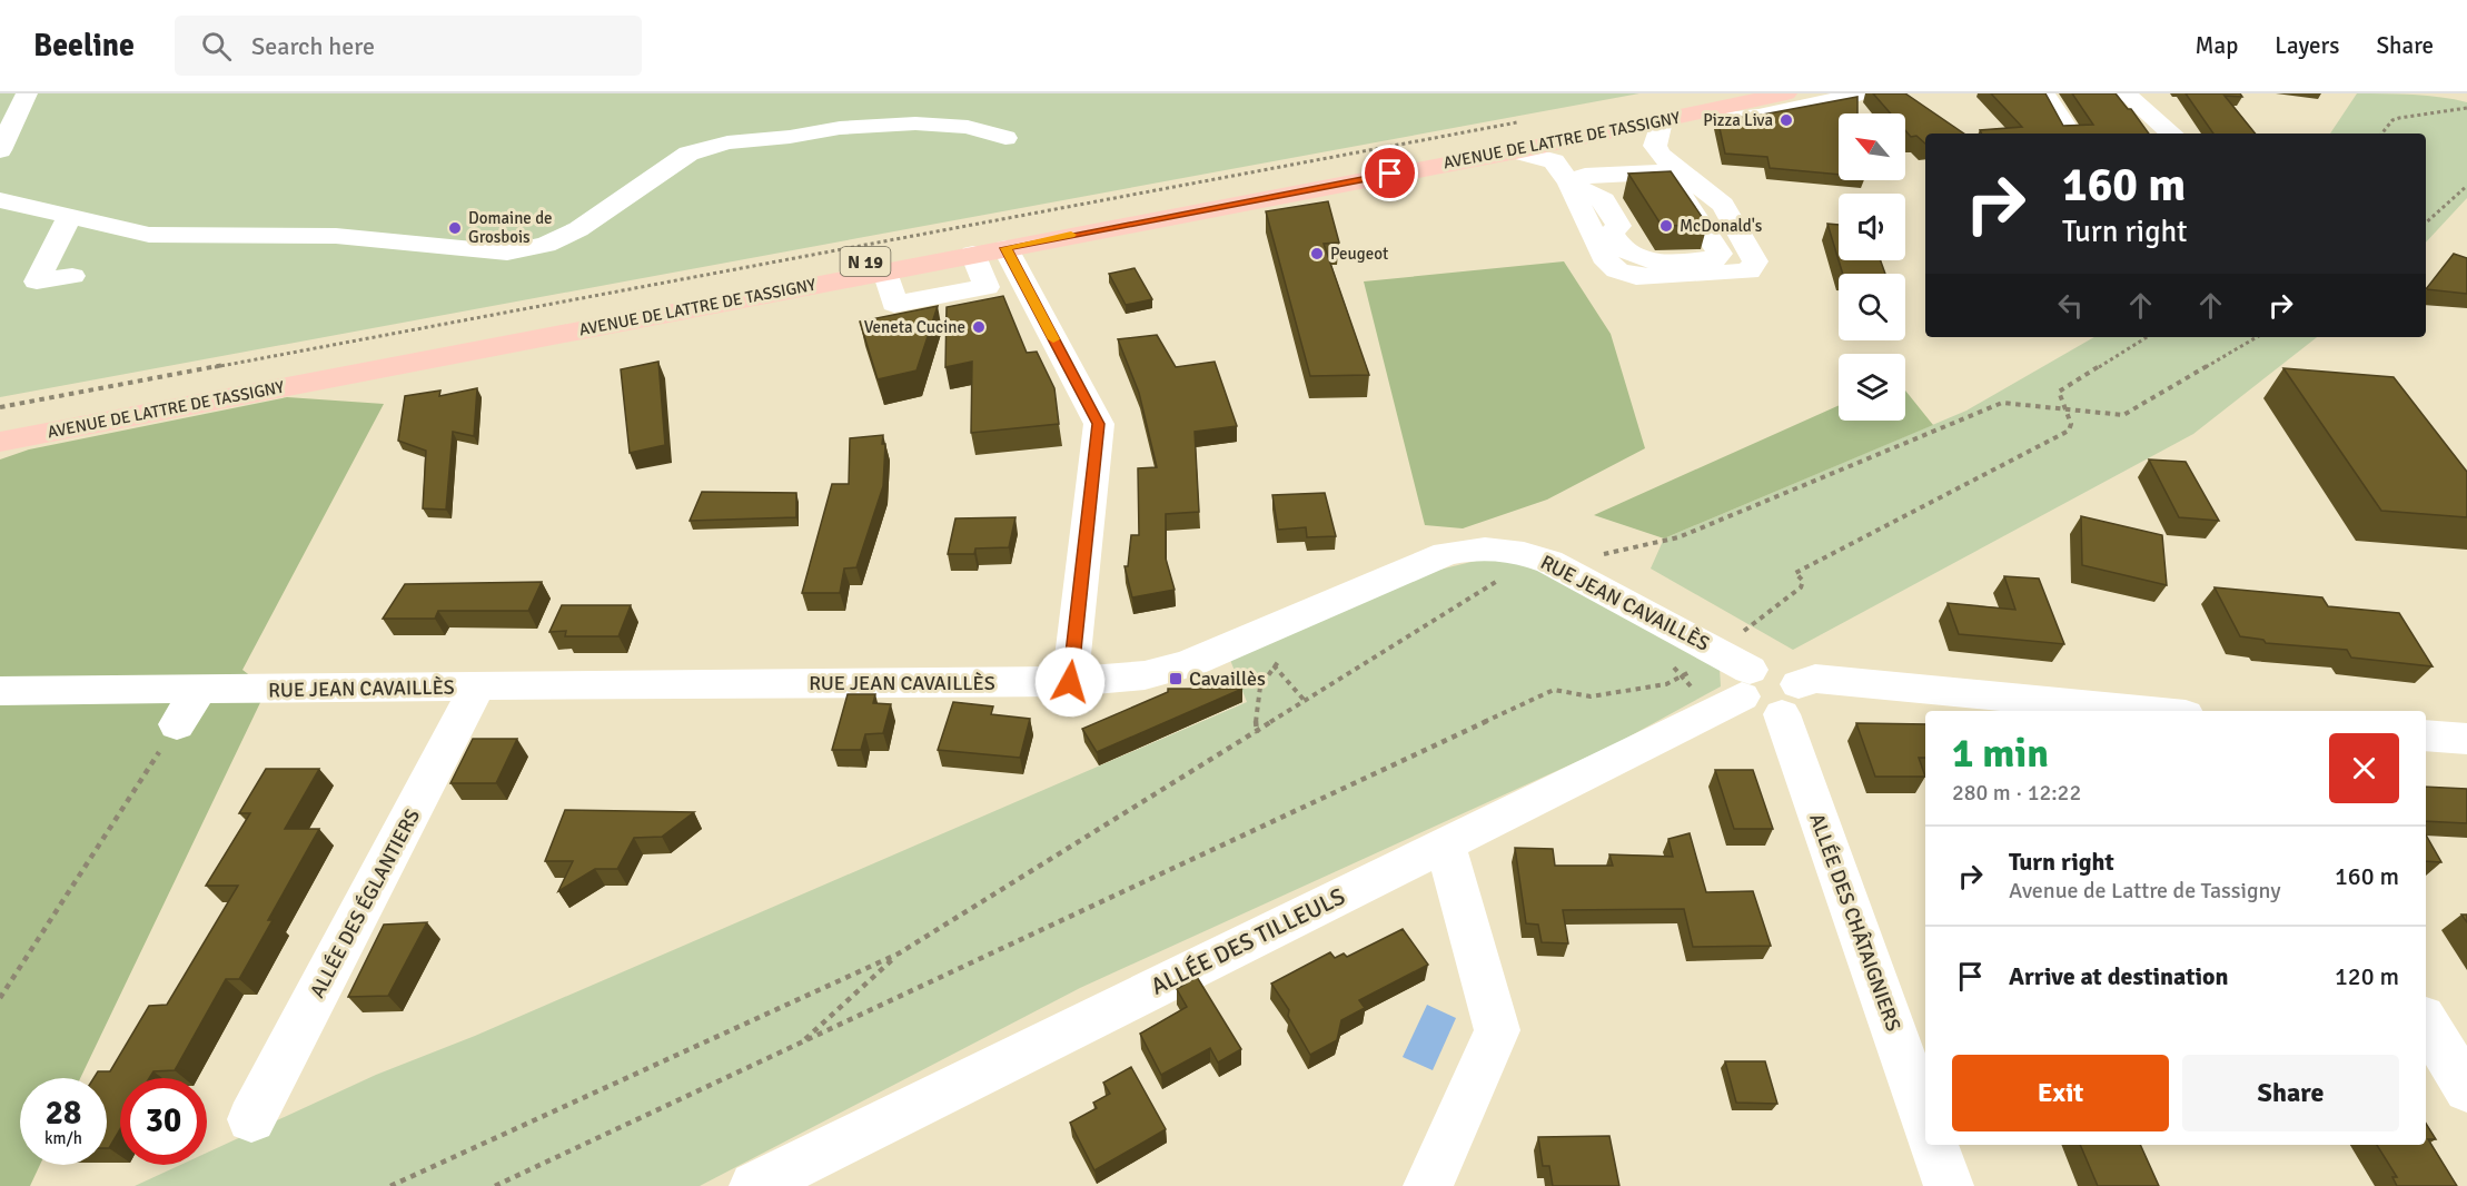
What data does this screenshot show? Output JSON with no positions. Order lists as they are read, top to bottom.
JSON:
{
  "streets": {
    "main road": ["AVENUE DE LATTRE DE TASSIGNY", "N 19"],
    "street": [
      "RUE JEAN CAVAILLÈS",
      "ALLÉE DES ÉGLANTIERS",
      "ALLÉE DES CHÂTAIGNIERS",
      "ALLÉE DES TILLEULS"
    ]
  },
  "crossings": [
    ["RUE JEAN CAVAILLÈS", "ALLÉE DES ÉGLANTIERS"],
    ["RUE JEAN CAVAILLÈS", "ALLÉE DES CHÂTAIGNIERS"],
    ["RUE JEAN CAVAILLÈS", "ALLÉE DES TILLEULS"]
  ],
  "places": {
    "other": [
      "Pizza Liva",
      "McDonald's",
      "Domaine de Grosbois",
      "Peugeot",
      "Veneta Cucine"
    ],
    "transit": ["Cavaillès"]
  },
  "north": "top left",
  "page": {
    "header": "Beeline",
    "search": "Search here",
    "nav": ["Map", "Layers", "Share"],
    "turn": ["160 m", "Turn right"],
    "heading": ["1 min", "280 m · 12:22"],
    "list": [
      {
        "name": "Turn right",
        "note": "Avenue de Lattre de Tassigny",
        "value": "160 m"
      },
      {
        "name": "Arrive at destination",
        "value": "120 m"
      }
    ],
    "buttons": ["Exit", "Share"],
    "speed": "28 km/h",
    "limit": "30"
  }
}
